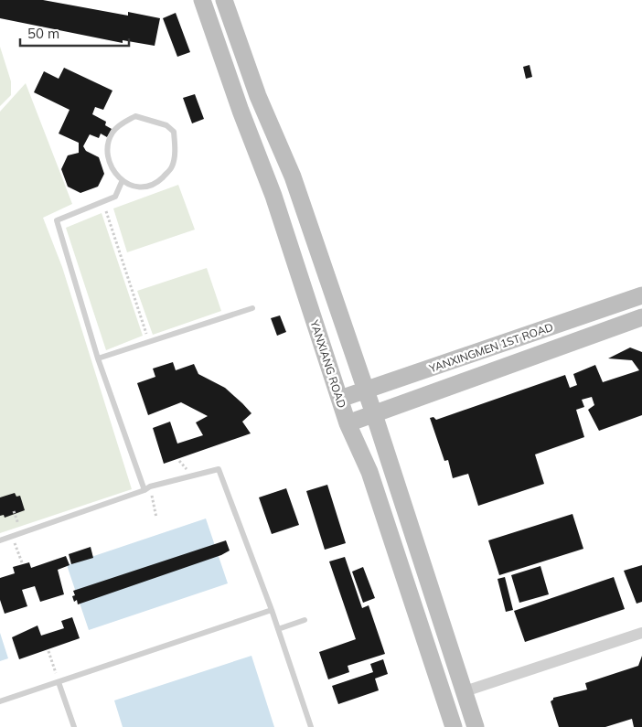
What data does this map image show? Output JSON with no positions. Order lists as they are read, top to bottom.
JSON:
{
  "streets": {
    "main road": ["YANXINGMEN 1ST ROAD", "YANXIANG ROAD"]
  },
  "crossings": [
    ["YANXINGMEN 1ST ROAD", "YANXIANG ROAD"]
  ],
  "scale_bar": "50 m"
}
